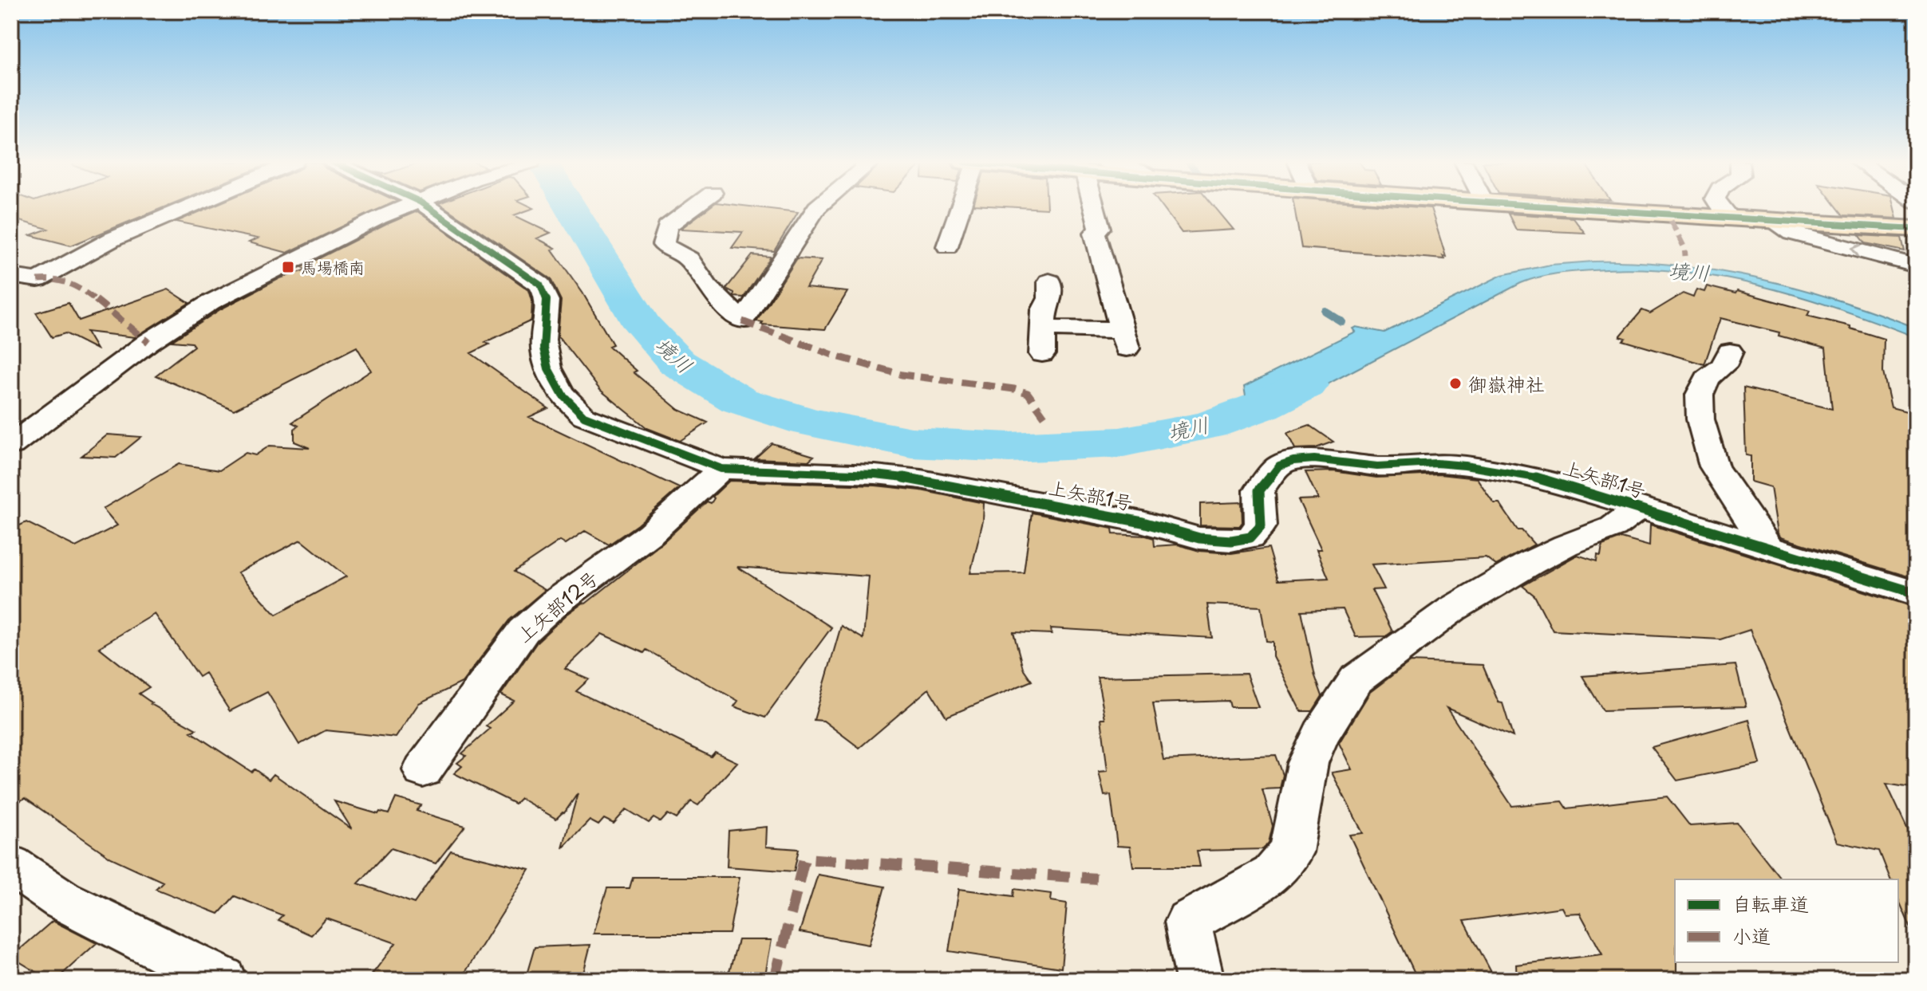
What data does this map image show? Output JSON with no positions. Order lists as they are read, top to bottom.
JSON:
{
  "streets": {
    "street": ["上矢部1号", "上矢部12号"]
  },
  "crossings": [
    ["上矢部1号", "上矢部12号"]
  ],
  "water": ["境川"],
  "places": {
    "transit": ["馬場橋南"],
    "other": ["御嶽神社"]
  },
  "legend": ["自転車道", "小道"]
}
